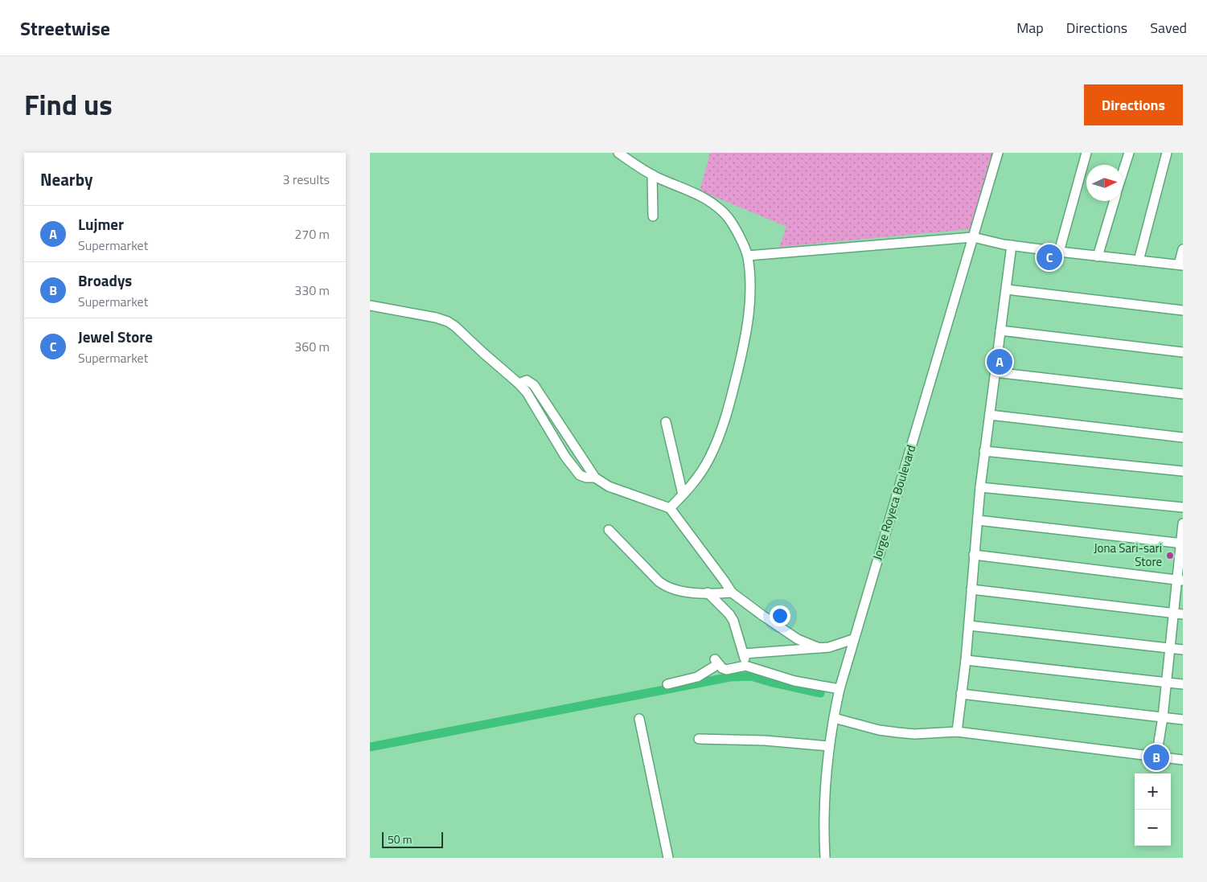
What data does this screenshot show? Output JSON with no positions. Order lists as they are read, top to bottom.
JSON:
{
  "streets": {
    "street": ["Jorge Royeca Boulevard"]
  },
  "places": ["Jona Sari-sari Store"],
  "scale_bar": "50 m",
  "north": "right",
  "page": {
    "header": "Streetwise",
    "nav": ["Map", "Directions", "Saved"],
    "title": "Find us",
    "buttons": "Directions",
    "heading": ["Nearby", "3 results"],
    "list": [
      {
        "mark": "A",
        "name": "Lujmer",
        "note": "Supermarket",
        "value": "270 m"
      },
      {
        "mark": "B",
        "name": "Broadys",
        "note": "Supermarket",
        "value": "330 m"
      },
      {
        "mark": "C",
        "name": "Jewel Store",
        "note": "Supermarket",
        "value": "360 m"
      }
    ],
    "pins": ["C", "A", "B"],
    "map_buttons": ["+", "−"],
    "scale": "50 m"
  }
}
